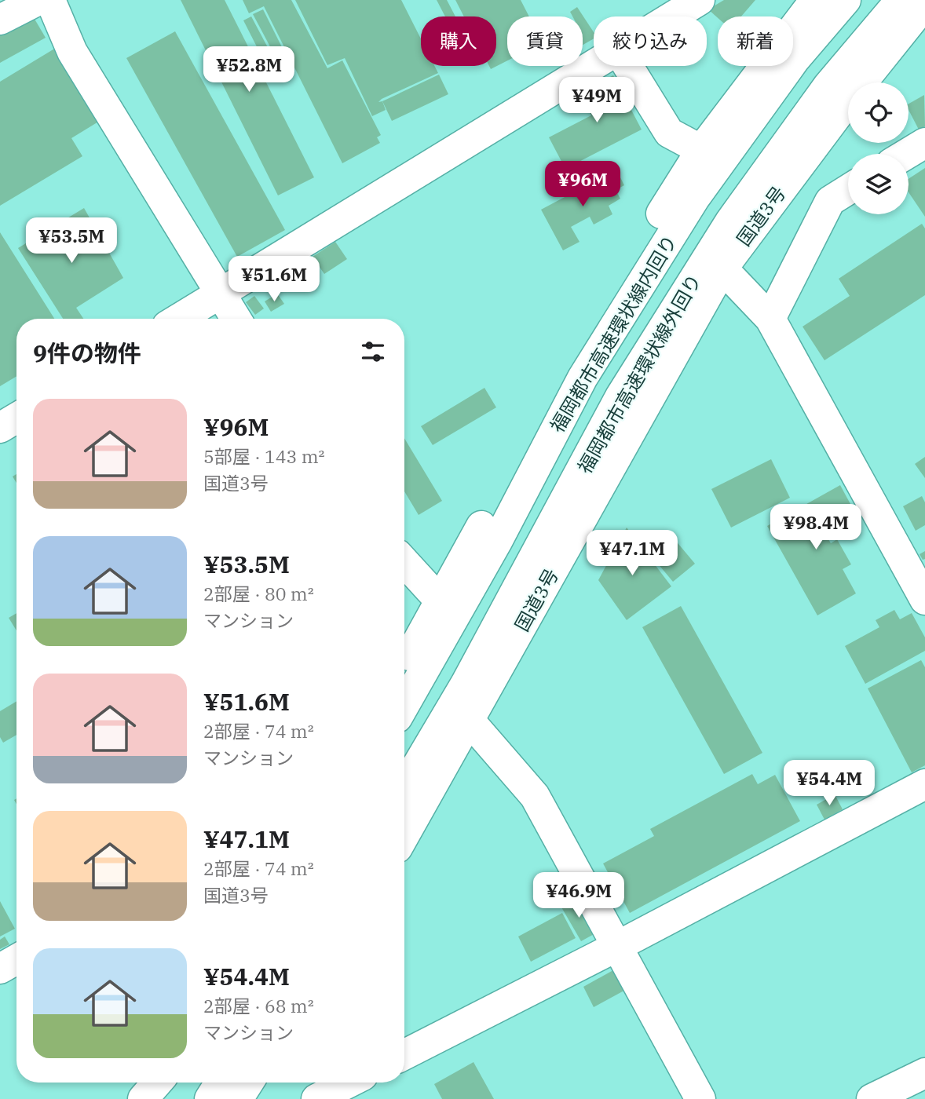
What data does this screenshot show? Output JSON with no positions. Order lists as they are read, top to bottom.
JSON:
{
  "streets": {
    "main road": ["国道3号", "福岡都市高速環状線内回り", "福岡都市高速環状線外回り"]
  },
  "page": {
    "chip": [
      "購入",
      "賃貸",
      "絞り込み",
      "新着"
    ],
    "price": [
      "¥52.8M",
      "¥49M",
      "¥96M",
      "¥53.5M",
      "¥51.6M",
      "¥98.4M",
      "¥47.1M",
      "¥54.4M",
      "¥46.9M"
    ],
    "heading": "9件の物件",
    "list": [
      {
        "name": "¥96M",
        "note": "5部屋 · 143 m² · 国道3号"
      },
      {
        "name": "¥53.5M",
        "note": "2部屋 · 80 m² · マンション"
      },
      {
        "name": "¥51.6M",
        "note": "2部屋 · 74 m² · マンション"
      },
      {
        "name": "¥47.1M",
        "note": "2部屋 · 74 m² · 国道3号"
      },
      {
        "name": "¥54.4M",
        "note": "2部屋 · 68 m² · マンション"
      }
    ]
  }
}
